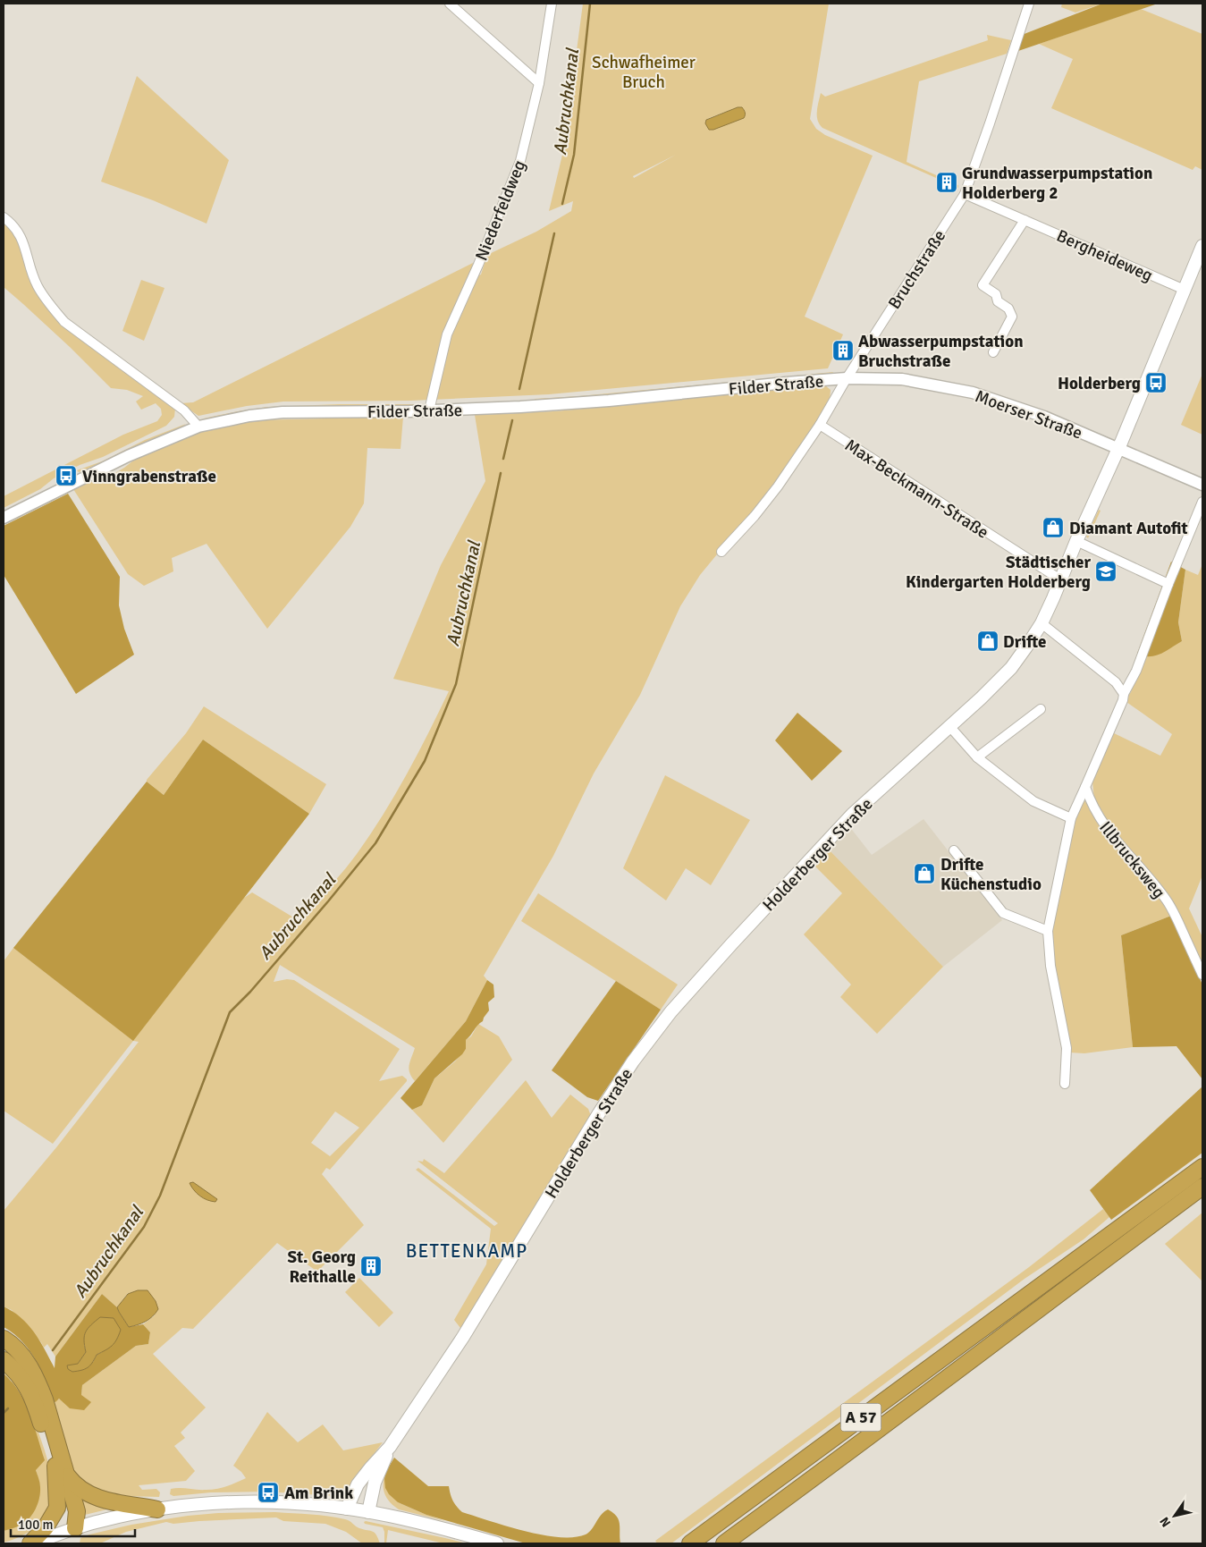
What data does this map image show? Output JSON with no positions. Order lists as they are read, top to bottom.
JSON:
{
  "streets": {
    "highway": ["A 57"],
    "main road": ["Holderberger Straße"],
    "street": [
      "Niederfeldweg",
      "Bergheideweg",
      "Bruchstraße",
      "Filder Straße",
      "Moerser Straße",
      "Max-Beckmann-Straße",
      "Illbrucksweg"
    ]
  },
  "crossings": [
    ["Niederfeldweg", "Filder Straße"],
    ["Bergheideweg", "Bruchstraße"],
    ["Bergheideweg", "Holderberger Straße"],
    ["Bruchstraße", "Filder Straße"],
    ["Bruchstraße", "Moerser Straße"],
    ["Bruchstraße", "Max-Beckmann-Straße"],
    ["Filder Straße", "Moerser Straße"],
    ["Moerser Straße", "Holderberger Straße"],
    ["Max-Beckmann-Straße", "Holderberger Straße"]
  ],
  "districts": ["BETTENKAMP"],
  "water": ["Aubruchkanal"],
  "parks": ["Schwafheimer Bruch"],
  "places": {
    "building": ["Grundwasserpumpstation Holderberg 2", "Abwasserpumpstation Bruchstraße", "St. Georg Reithalle"],
    "bus stop": ["Holderberg", "Vinngrabenstraße", "Am Brink"],
    "shop": ["Diamant Autofit", "Drifte", "Drifte Küchenstudio"],
    "school or university": ["Städtischer Kindergarten Holderberg"]
  },
  "scale_bar": "100 m",
  "north": "bottom left"
}
